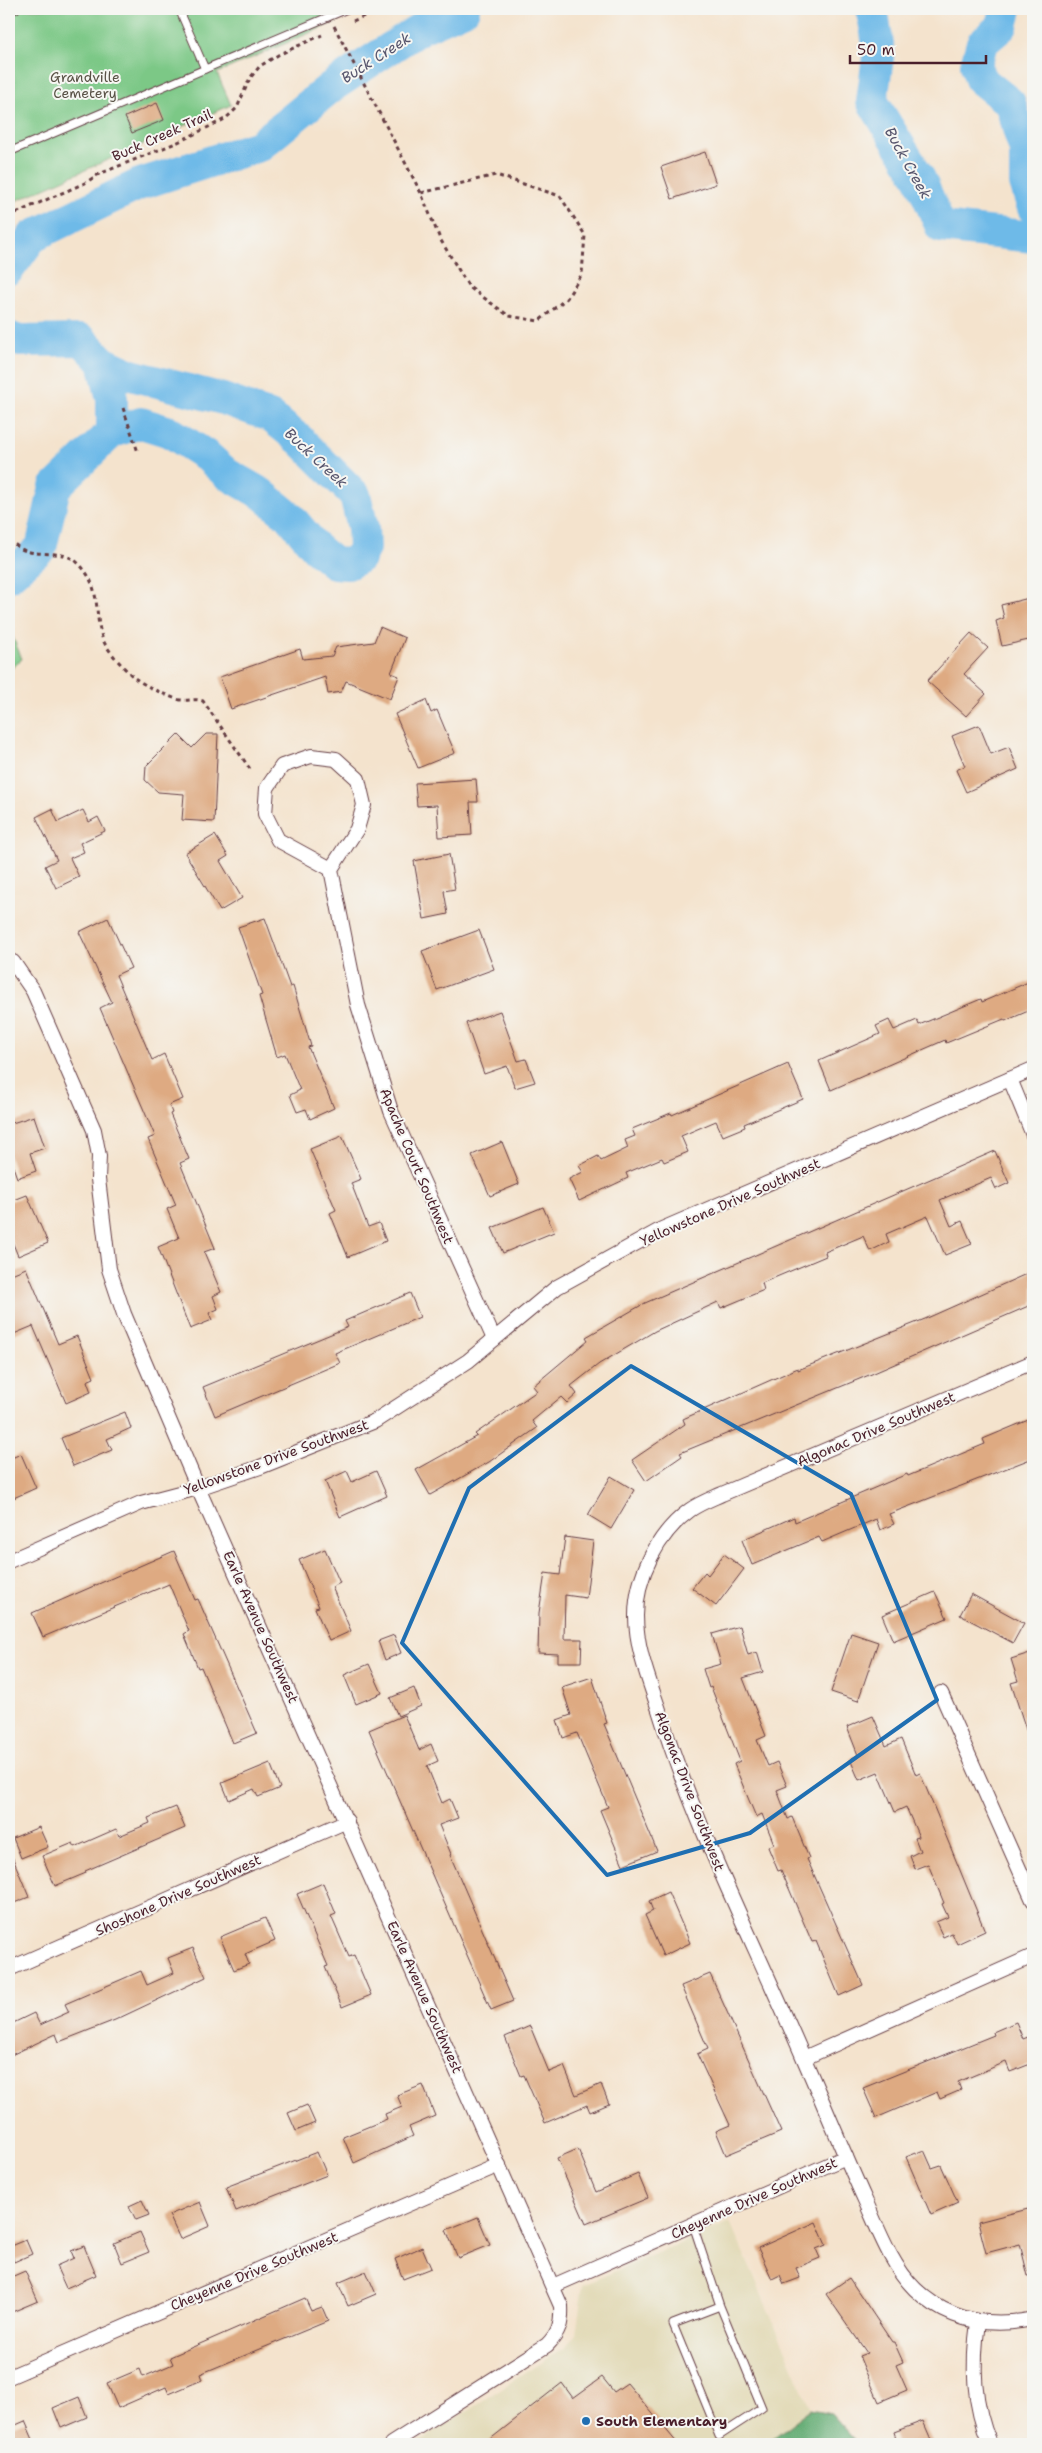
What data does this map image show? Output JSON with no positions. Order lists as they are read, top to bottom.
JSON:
{
  "streets": {
    "street": [
      "Apache Court Southwest",
      "Yellowstone Drive Southwest",
      "Algonac Drive Southwest",
      "Earle Avenue Southwest",
      "Shoshone Drive Southwest",
      "Cheyenne Drive Southwest"
    ],
    "path": ["Buck Creek Trail"]
  },
  "crossings": [
    ["Apache Court Southwest", "Yellowstone Drive Southwest"],
    ["Yellowstone Drive Southwest", "Earle Avenue Southwest"],
    ["Algonac Drive Southwest", "Cheyenne Drive Southwest"],
    ["Earle Avenue Southwest", "Shoshone Drive Southwest"],
    ["Earle Avenue Southwest", "Cheyenne Drive Southwest"]
  ],
  "water": ["Buck Creek"],
  "parks": ["Grandville Cemetery"],
  "places": ["South Elementary"],
  "scale_bar": "50 m"
}
